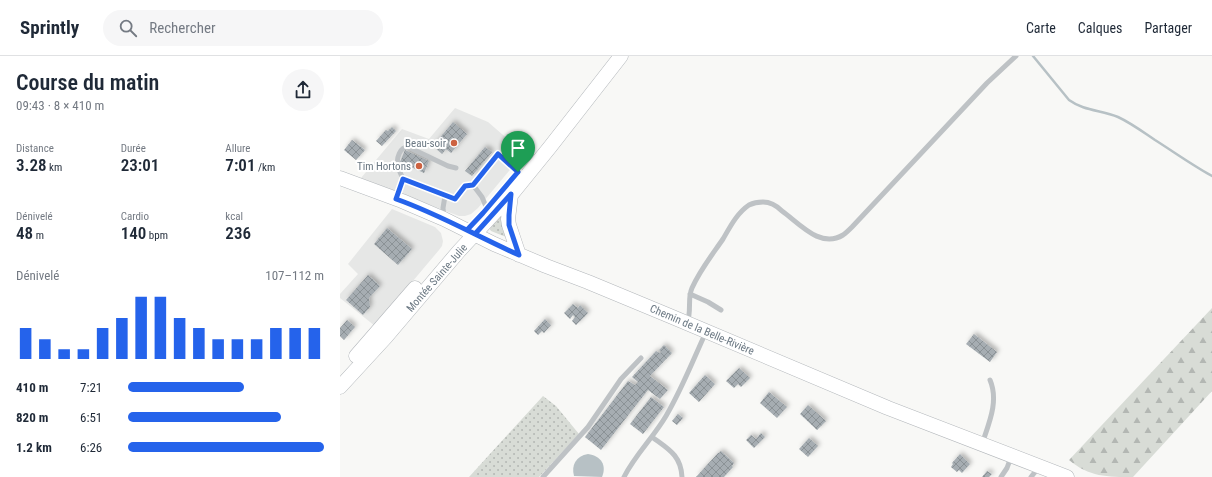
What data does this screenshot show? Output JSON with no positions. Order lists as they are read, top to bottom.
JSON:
{
  "streets": {
    "main road": ["Montée Sainte-Julie", "Chemin de la Belle-Rivière"]
  },
  "crossings": [
    ["Montée Sainte-Julie", "Chemin de la Belle-Rivière"]
  ],
  "places": ["Beau-soir", "Tim Hortons"],
  "page": {
    "header": "Sprintly",
    "search": "Rechercher",
    "nav": ["Carte", "Calques", "Partager"],
    "heading": ["Course du matin", "09:43 · 8 × 410 m"],
    "stats": [
      ["Distance", "3.28 km"],
      ["Durée", "23:01"],
      ["Allure", "7:01 /km"],
      ["Dénivelé", "48 m"],
      ["Cardio", "140 bpm"],
      ["kcal", "236"]
    ],
    "chart": ["Dénivelé", "107–112 m"],
    "list": [
      {
        "name": "410 m",
        "note": "7:21"
      },
      {
        "name": "820 m",
        "note": "6:51"
      },
      {
        "name": "1.2 km",
        "note": "6:26"
      }
    ]
  }
}
